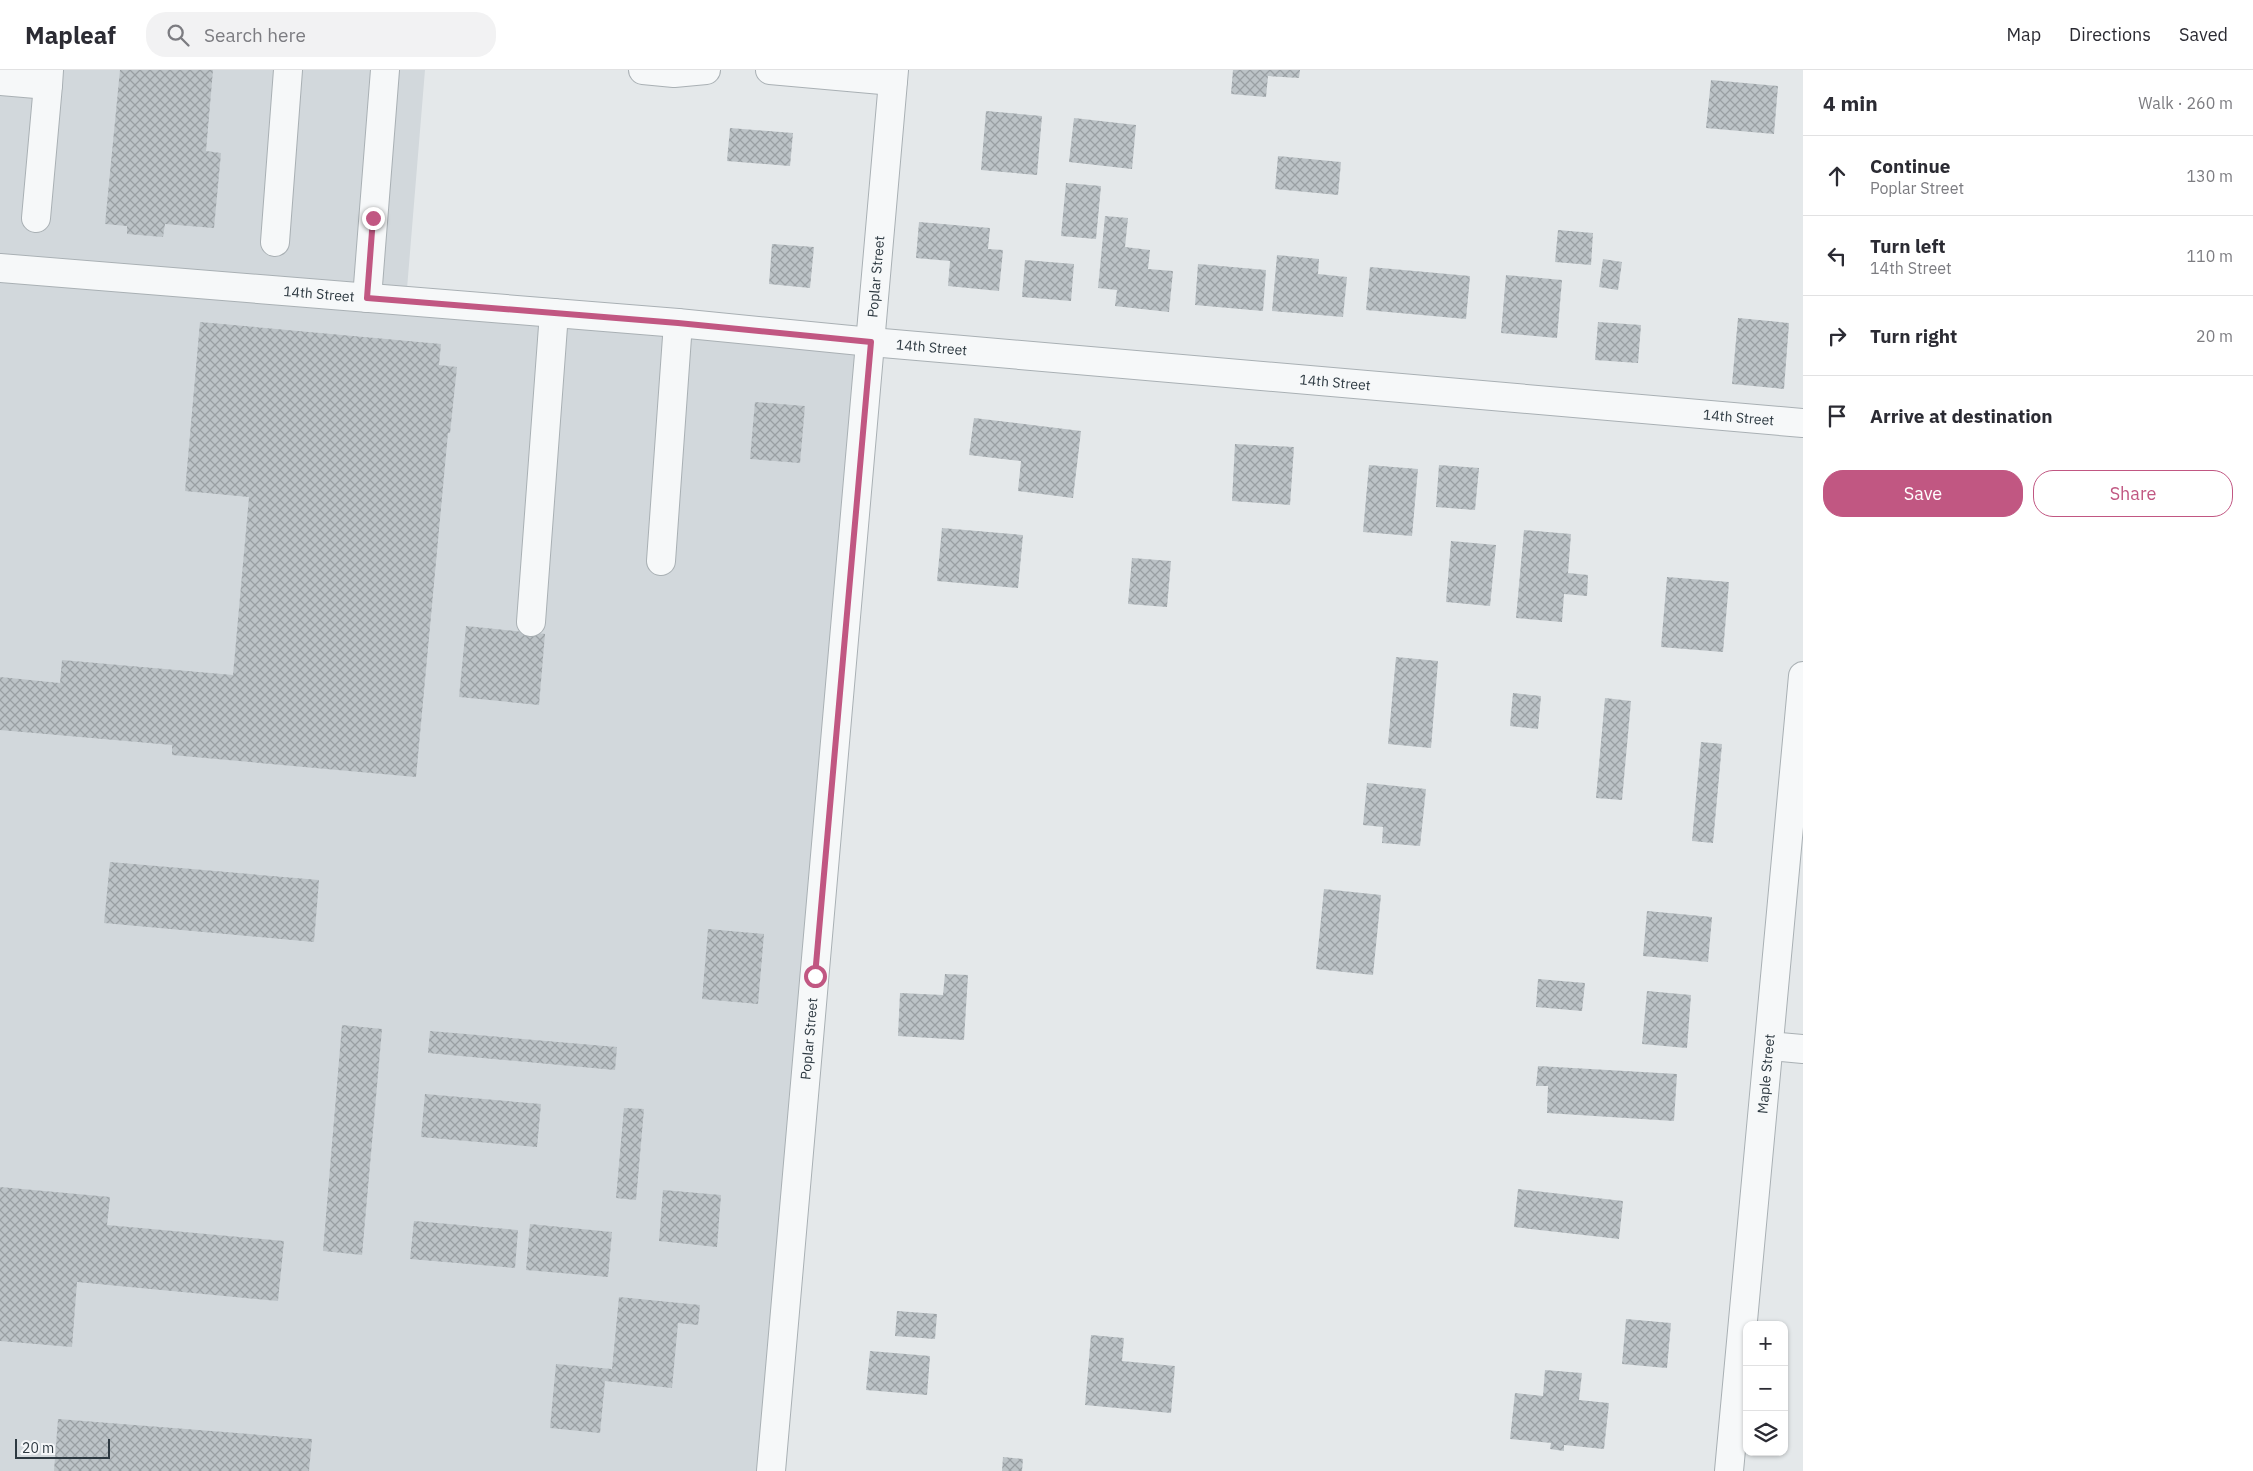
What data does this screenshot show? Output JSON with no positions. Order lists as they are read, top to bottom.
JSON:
{
  "streets": {
    "street": ["Poplar Street", "14th Street", "Maple Street"]
  },
  "crossings": [
    ["Poplar Street", "14th Street"]
  ],
  "scale_bar": "20 m",
  "page": {
    "header": "Mapleaf",
    "search": "Search here",
    "nav": ["Map", "Directions", "Saved"],
    "heading": ["4 min", "Walk · 260 m"],
    "list": [
      ["Continue", "Poplar Street", "130 m"],
      ["Turn left", "14th Street", "110 m"],
      ["Turn right", "20 m"],
      "Arrive at destination"
    ],
    "buttons": ["Save", "Share"],
    "map_buttons": ["+", "−"],
    "scale": "20 m"
  }
}
